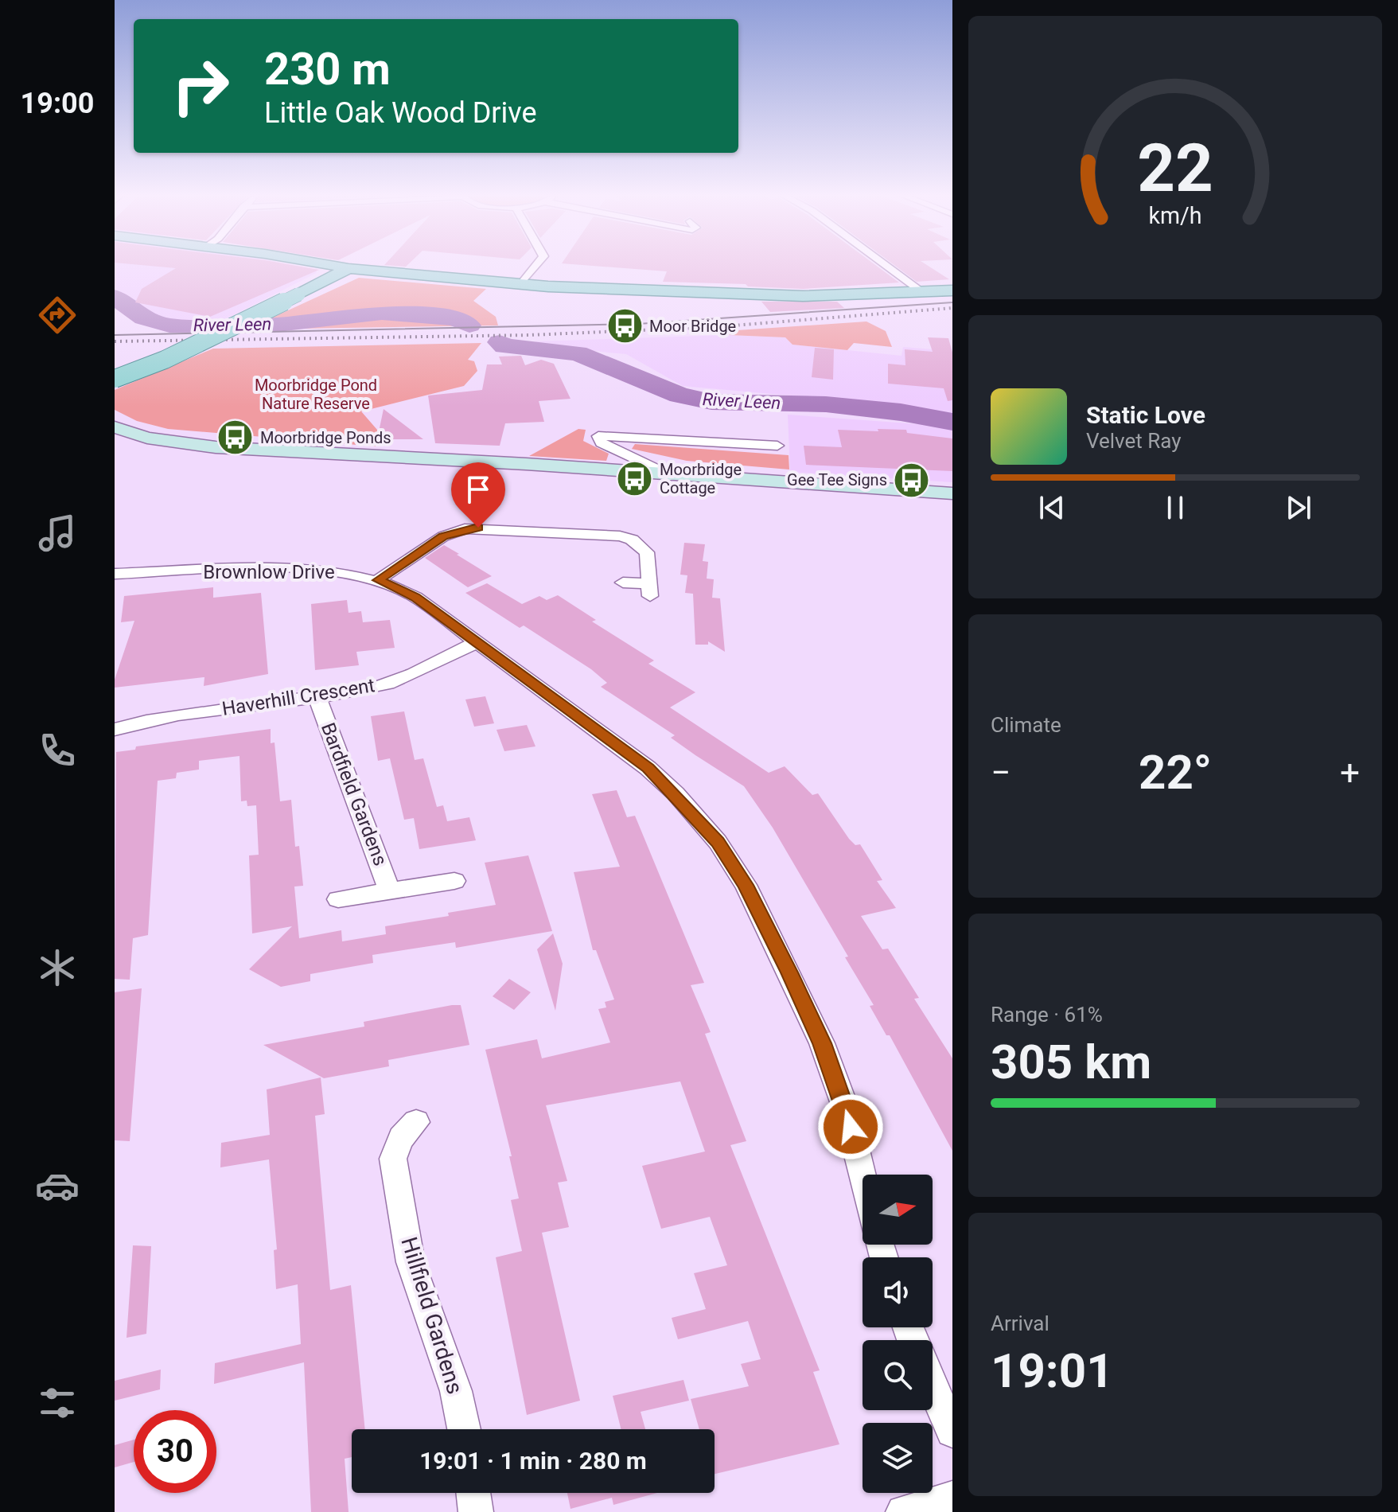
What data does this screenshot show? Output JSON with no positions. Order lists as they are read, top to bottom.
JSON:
{
  "streets": {
    "street": [
      "Brownlow Drive",
      "Haverhill Crescent",
      "Bardfield Gardens",
      "Hillfield Gardens"
    ]
  },
  "crossings": [
    ["Brownlow Drive", "Haverhill Crescent"],
    ["Haverhill Crescent", "Bardfield Gardens"]
  ],
  "water": ["River Leen"],
  "parks": ["Moorbridge Pond Nature Reserve"],
  "places": {
    "bus stop": [
      "Moor Bridge",
      "Moorbridge Ponds",
      "Moorbridge Cottage",
      "Gee Tee Signs"
    ]
  },
  "north": "right",
  "page": {
    "tabs": "19:00",
    "turn": ["230 m", "Little Oak Wood Drive"],
    "song": ["Static Love", "Velvet Ray"],
    "tile": [
      "Climate",
      ["Range · 61%", "305 km"],
      ["Arrival", "19:01"]
    ],
    "heat": ["−", "22°", "+"],
    "limit": "30",
    "trip": "19:01 · 1 min · 280 m",
    "gauge": ["22", "km/h"]
  }
}
